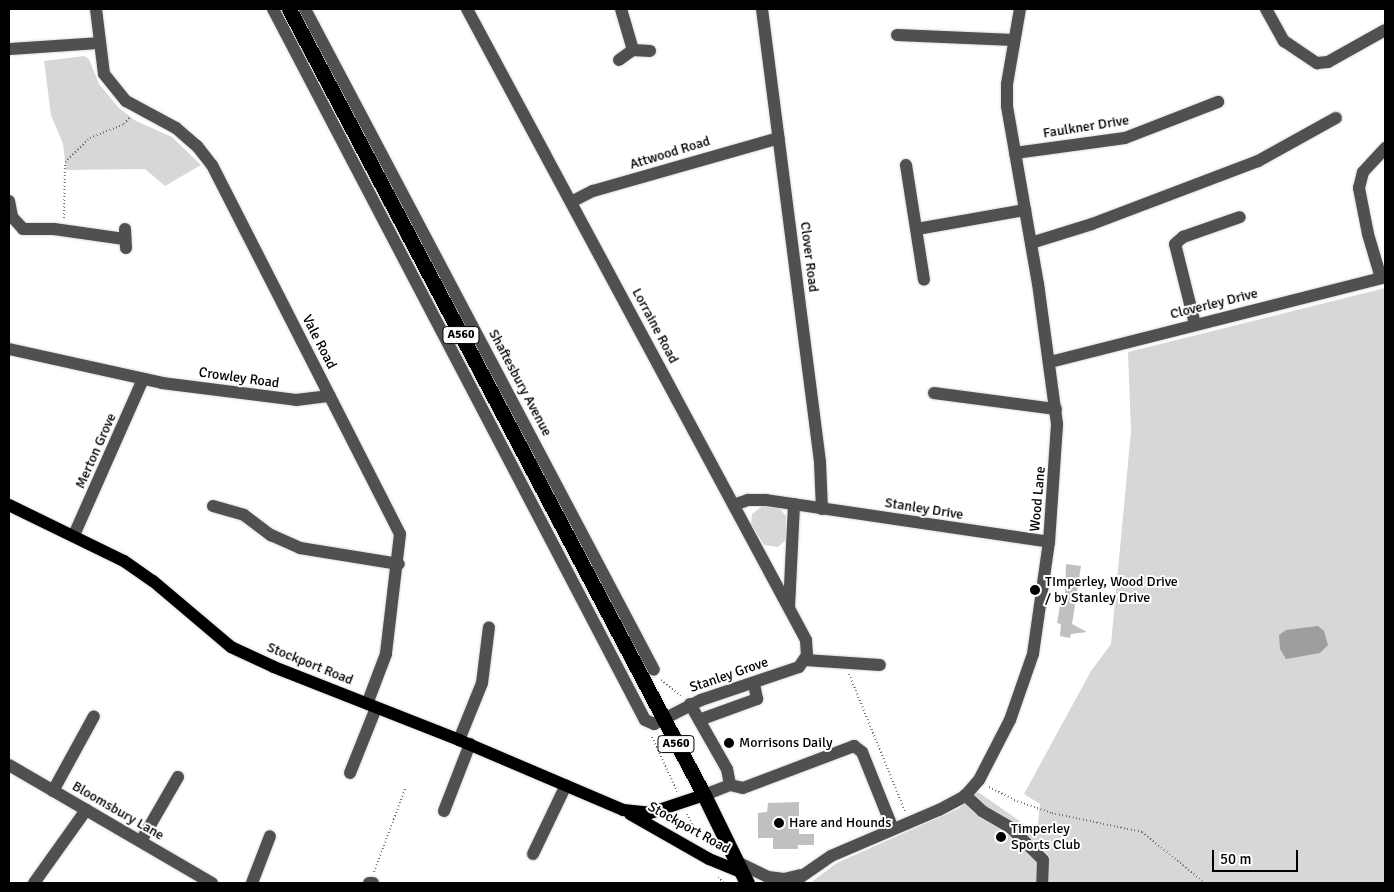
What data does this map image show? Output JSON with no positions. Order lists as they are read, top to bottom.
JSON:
{
  "streets": {
    "highway": ["A560", "Shaftesbury Avenue", "Stockport Road"],
    "street": [
      "Faulkner Drive",
      "Attwood Road",
      "Clover Road",
      "Cloverley Drive",
      "Lorraine Road",
      "Vale Road",
      "Crowley Road",
      "Merton Grove",
      "Wood Lane",
      "Stanley Drive",
      "Stanley Grove",
      "Bloomsbury Lane"
    ]
  },
  "crossings": [
    ["Faulkner Drive", "Wood Lane"],
    ["Attwood Road", "Clover Road"],
    ["Attwood Road", "Lorraine Road"],
    ["Clover Road", "Stanley Drive"],
    ["Cloverley Drive", "Wood Lane"],
    ["Lorraine Road", "Stanley Drive"],
    ["Lorraine Road", "Stanley Grove"],
    ["Vale Road", "Crowley Road"],
    ["Vale Road", "Stockport Road"],
    ["Crowley Road", "Merton Grove"],
    ["Shaftesbury Avenue", "Stockport Road"],
    ["Shaftesbury Avenue", "Stanley Grove"],
    ["Merton Grove", "Stockport Road"],
    ["Wood Lane", "Stanley Drive"],
    ["Wood Lane", "Stockport Road"]
  ],
  "places": [
    "TImperley, Wood Drive / by Stanley Drive",
    "Morrisons Daily",
    "Hare and Hounds",
    "Timperley Sports Club"
  ],
  "scale_bar": "50 m"
}
